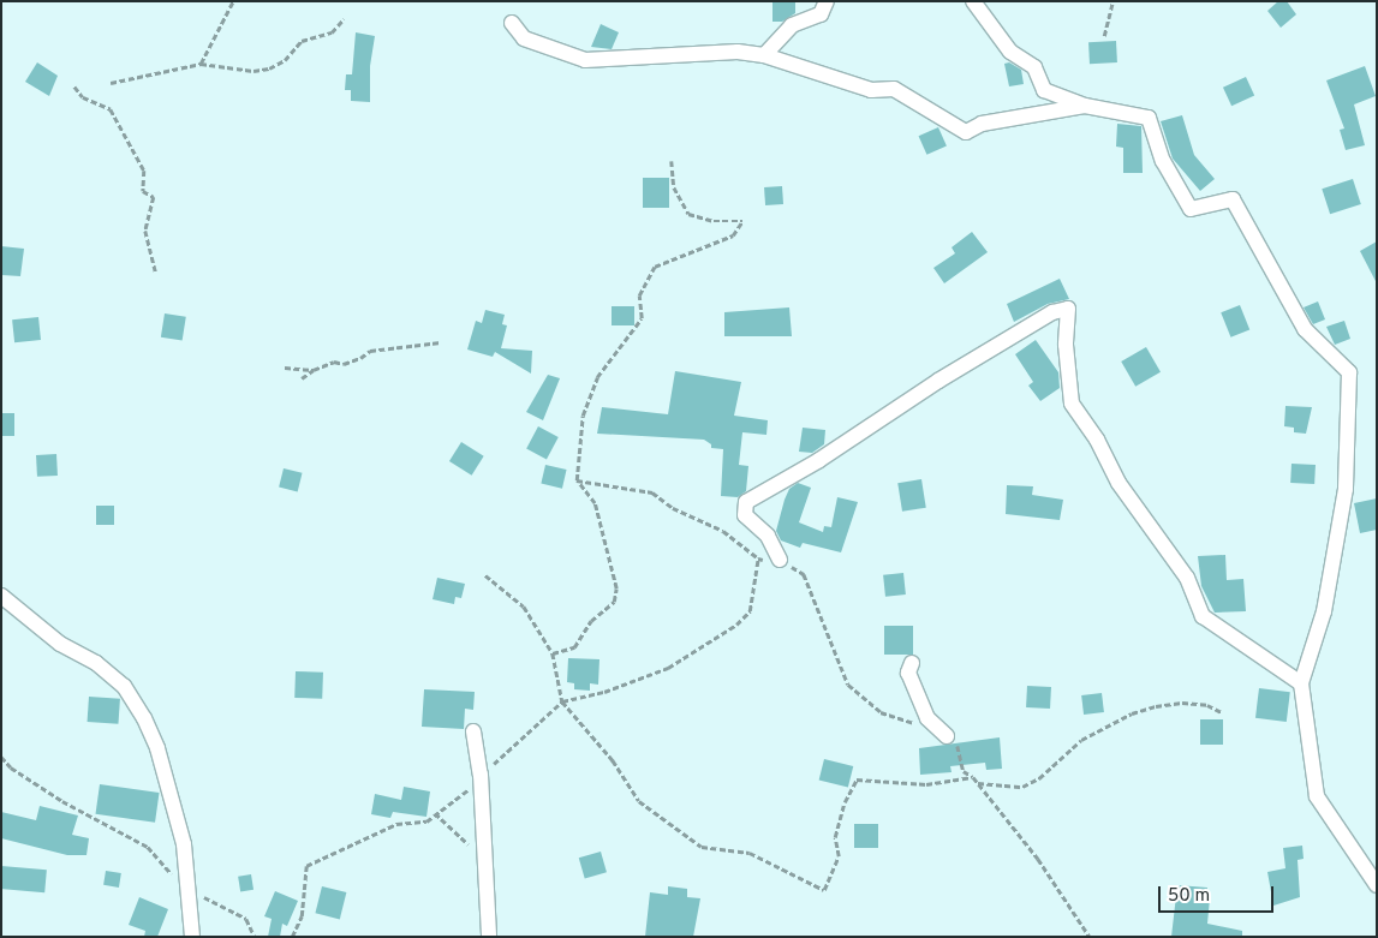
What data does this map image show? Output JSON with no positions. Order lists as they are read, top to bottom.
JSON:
{
  "scale_bar": "50 m"
}
